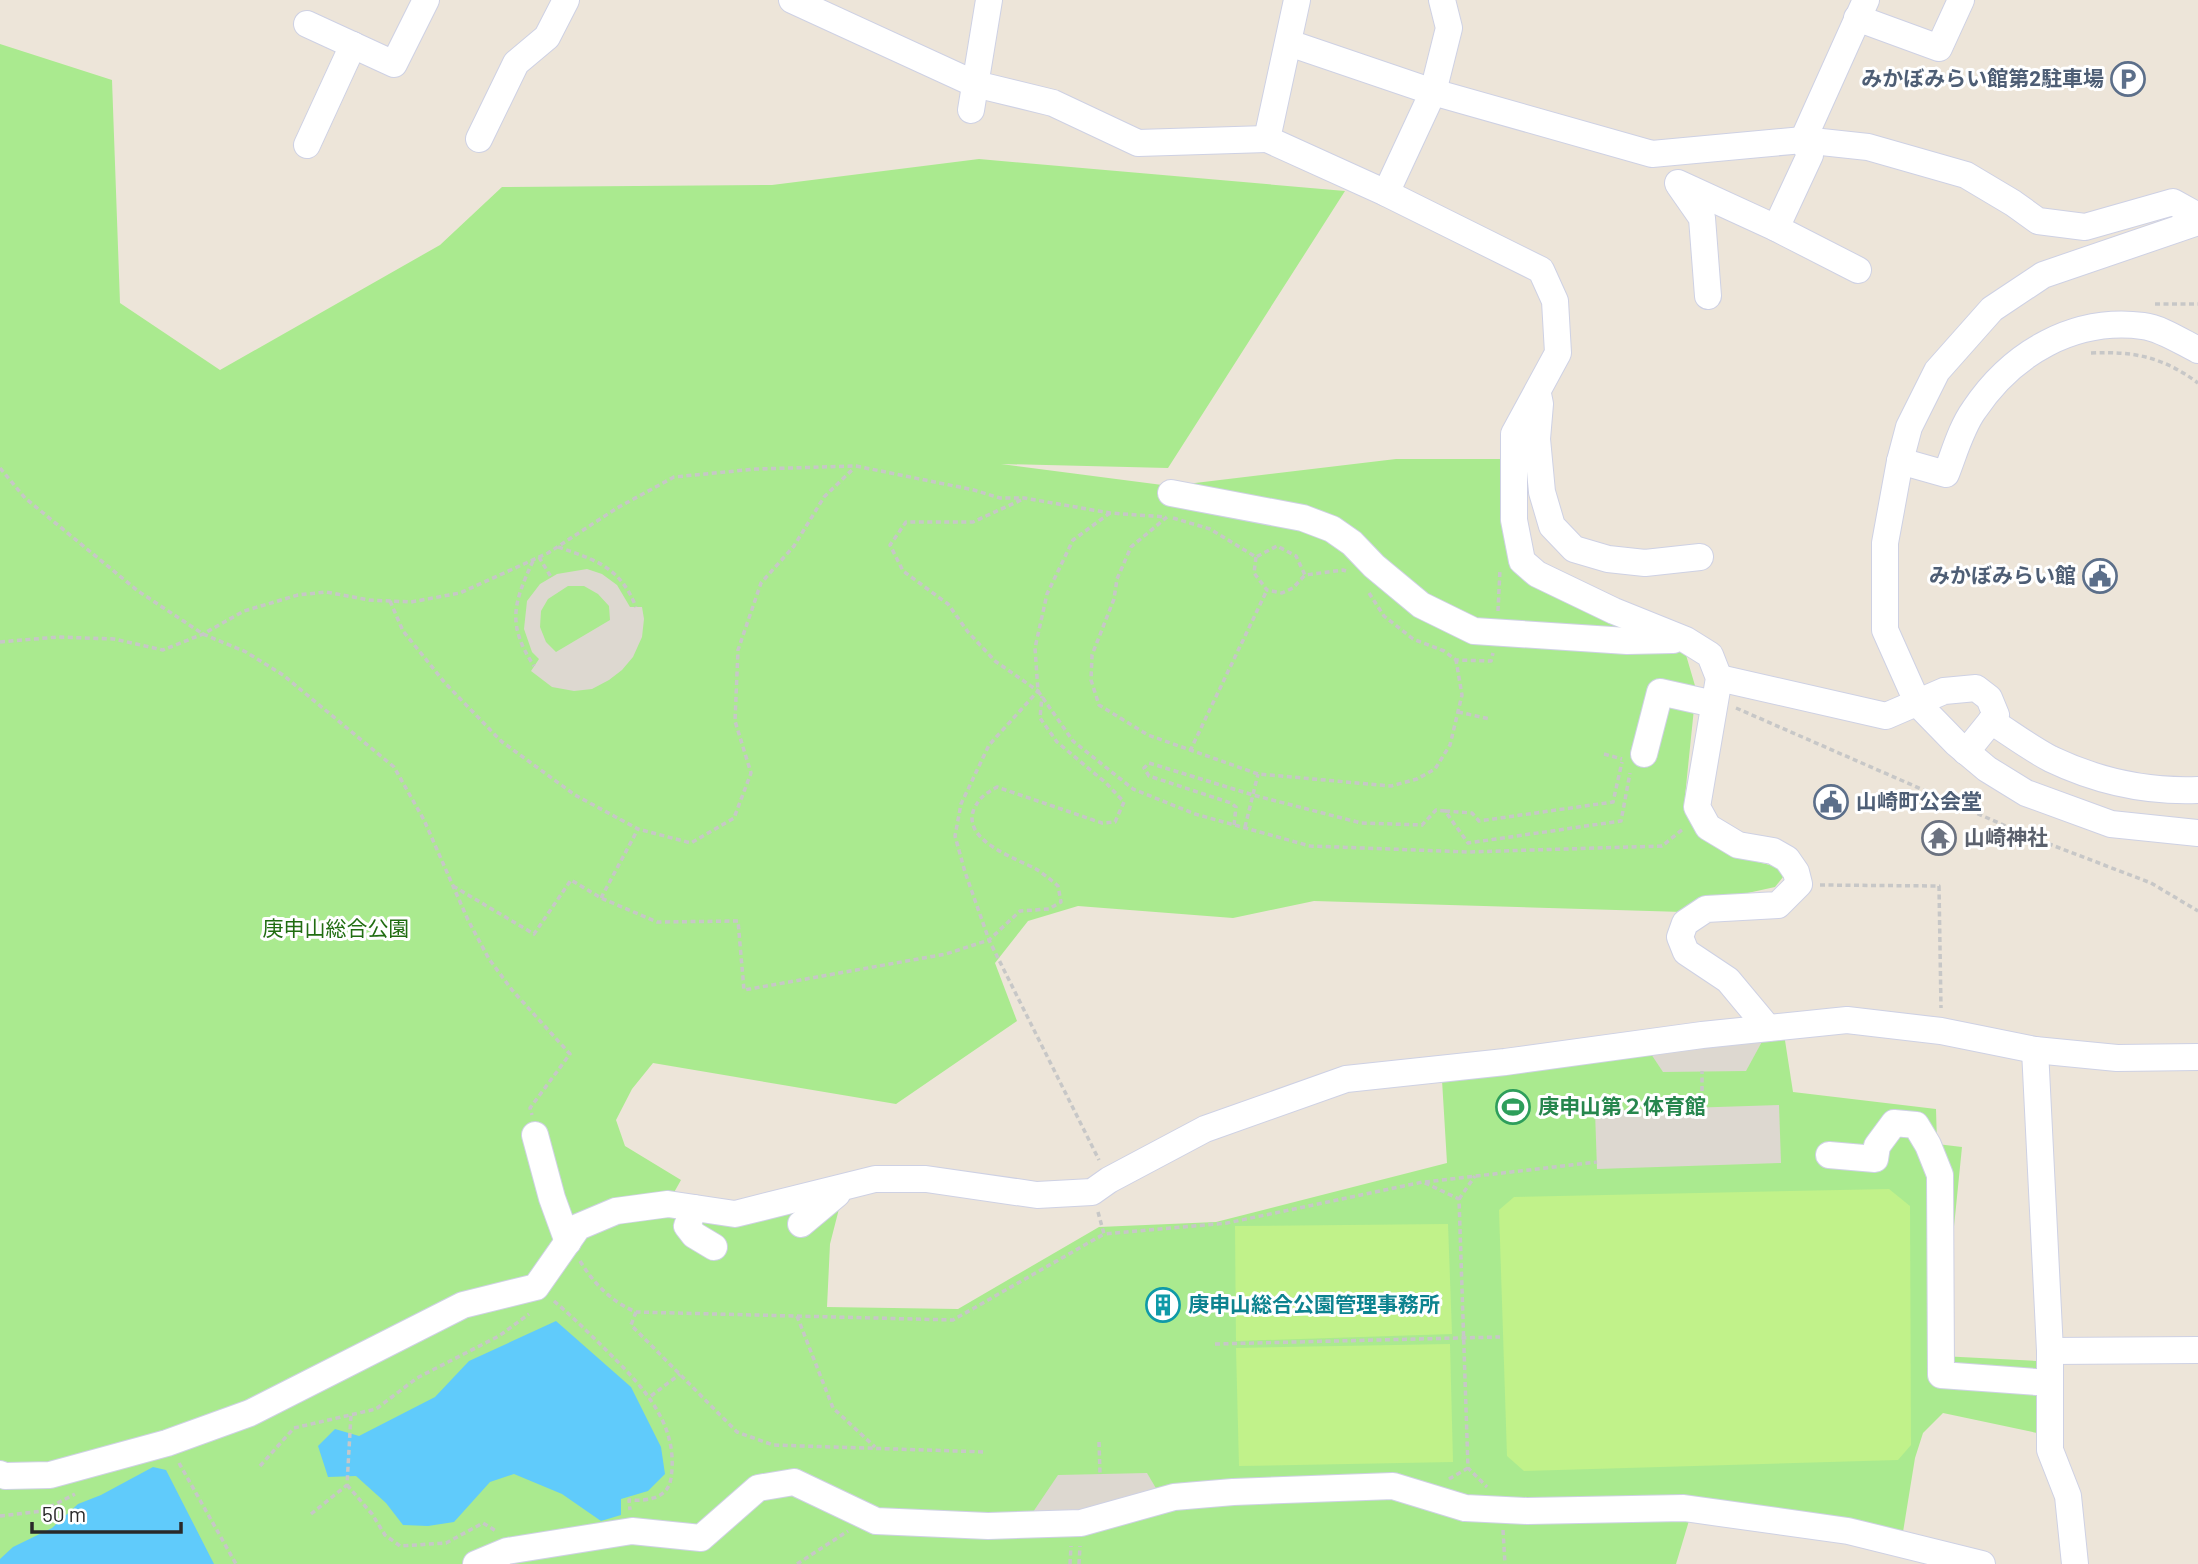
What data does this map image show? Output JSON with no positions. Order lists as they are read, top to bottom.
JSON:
{
  "parks": ["庚申山総合公園"],
  "places": {
    "parking": ["みかぼみらい館第2駐車場"],
    "public building": ["みかぼみらい館", "山崎町公会堂"],
    "temple": ["山崎神社"],
    "sports": ["庚申山第２体育館"],
    "building": ["庚申山総合公園管理事務所"]
  },
  "scale_bar": "50 m"
}
